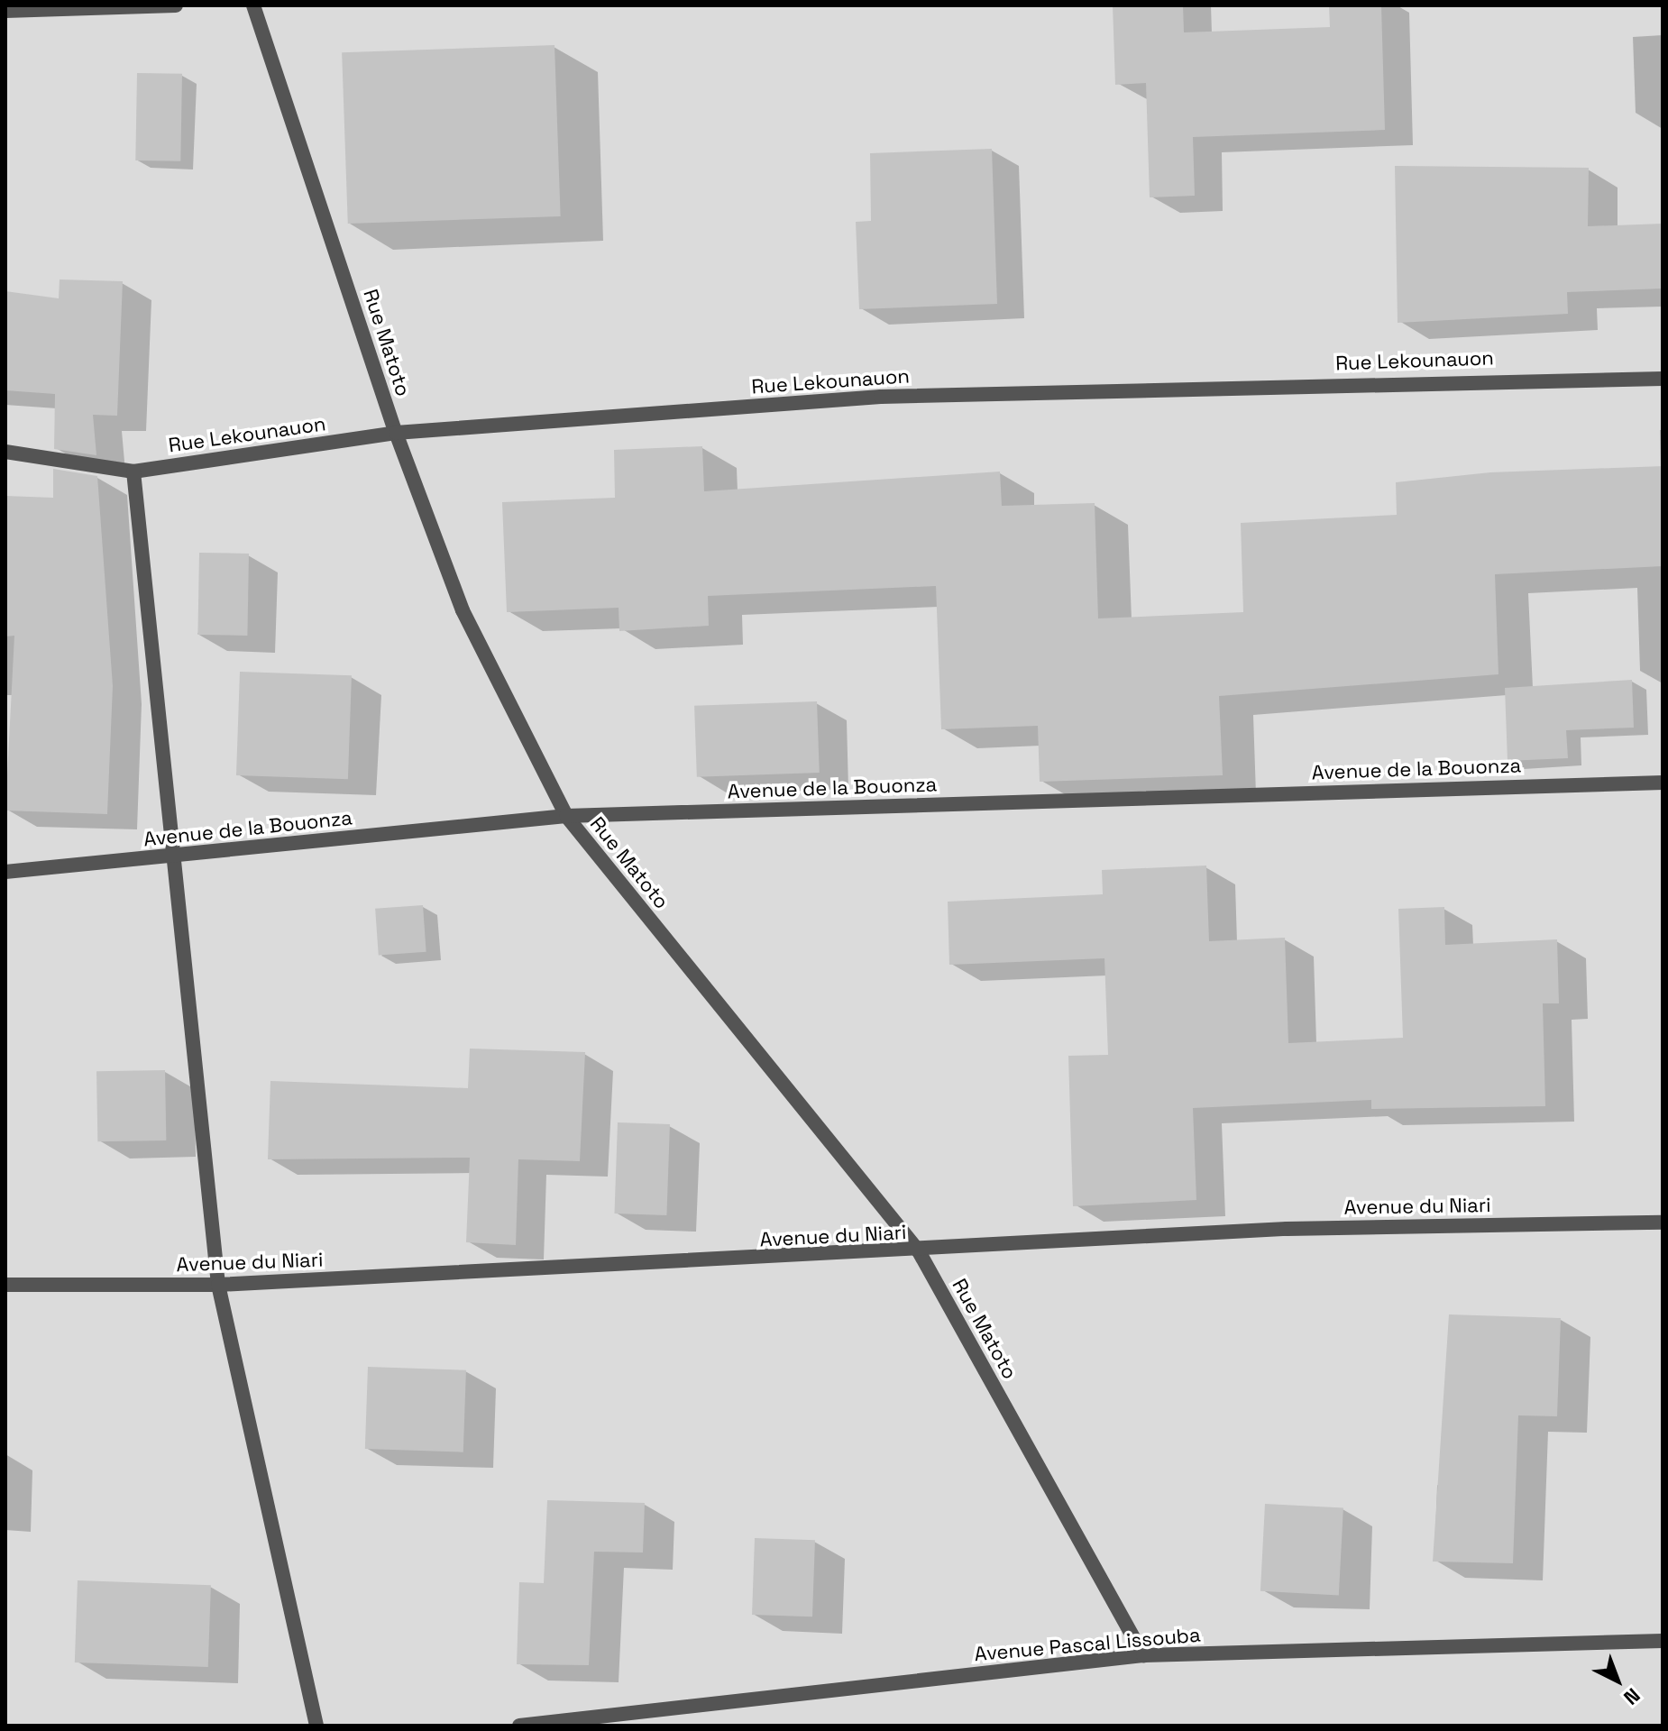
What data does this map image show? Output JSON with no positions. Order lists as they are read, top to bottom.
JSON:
{
  "streets": {
    "street": [
      "Rue Matoto",
      "Rue Lekounauon",
      "Avenue de la Bouonza",
      "Avenue du Niari",
      "Avenue Pascal Lissouba"
    ]
  },
  "crossings": [
    ["Rue Matoto", "Rue Lekounauon"],
    ["Rue Matoto", "Avenue de la Bouonza"],
    ["Rue Matoto", "Avenue du Niari"],
    ["Rue Matoto", "Avenue Pascal Lissouba"]
  ],
  "north": "bottom right"
}
